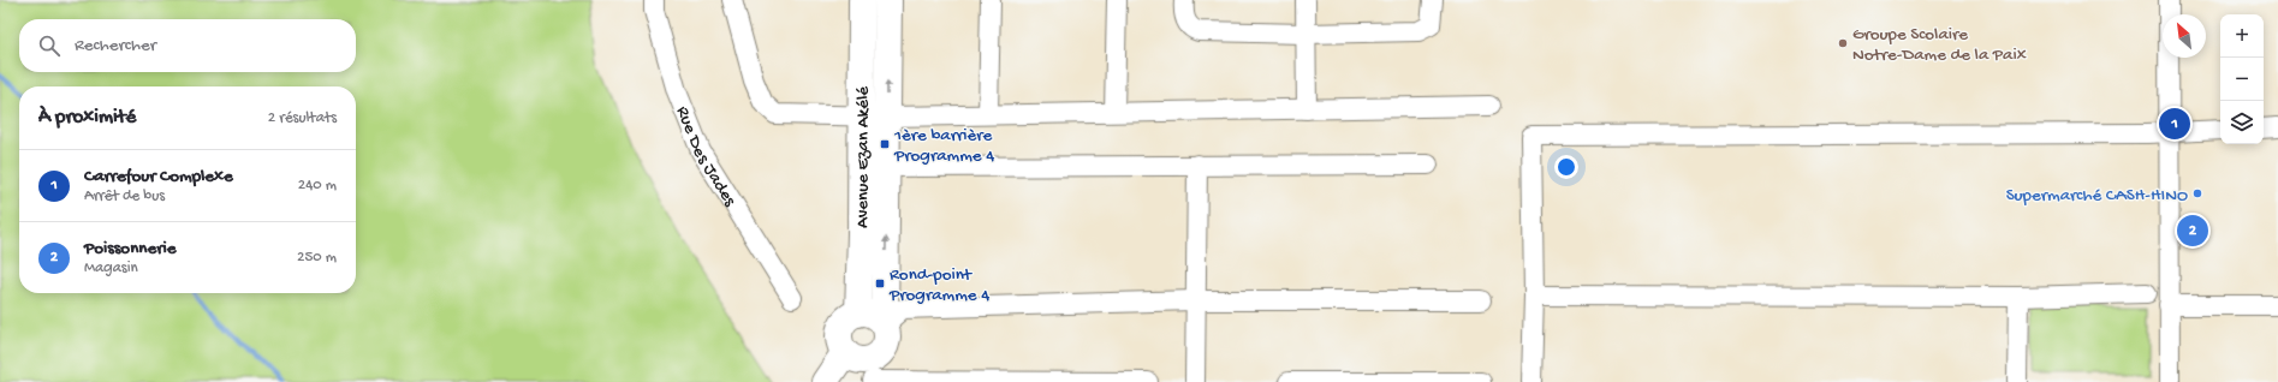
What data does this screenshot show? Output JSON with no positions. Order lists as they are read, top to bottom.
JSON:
{
  "streets": {
    "main road": ["Avenue Ezan Akélé"],
    "street": ["Rue Des Jades"]
  },
  "places": {
    "other": ["Groupe Scolaire Notre-Dame de la Paix", "Supermarché CASH-HINO"],
    "transit": ["1ère barrière Programme 4", "Rond-point Programme 4"]
  },
  "north": "top left",
  "page": {
    "map_buttons": ["+", "−"],
    "search": "Rechercher",
    "heading": ["À proximité", "2 résultats"],
    "pins": ["1", "2"],
    "list": [
      {
        "mark": "1",
        "name": "Carrefour Complexe",
        "note": "Arrêt de bus",
        "value": "240 m"
      },
      {
        "mark": "2",
        "name": "Poissonnerie",
        "note": "Magasin",
        "value": "250 m"
      }
    ]
  }
}
